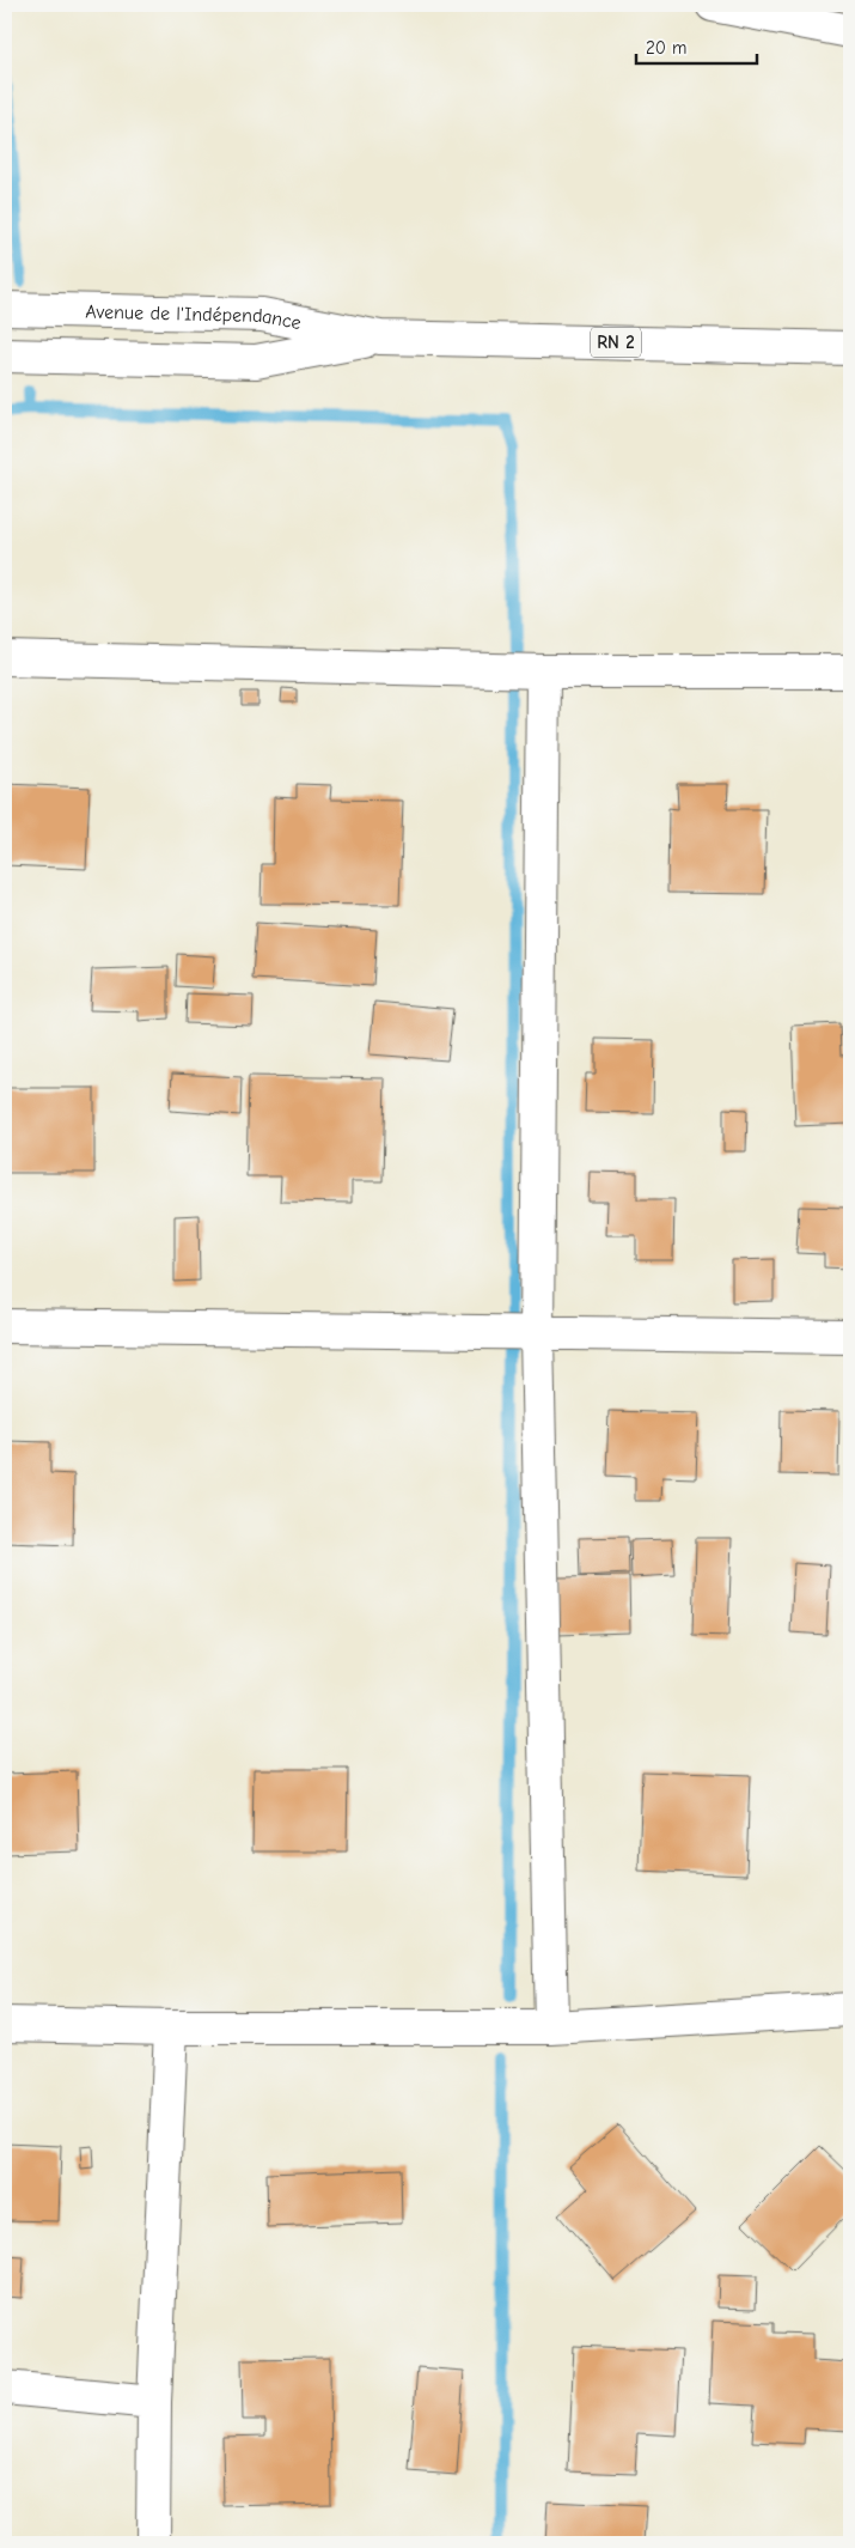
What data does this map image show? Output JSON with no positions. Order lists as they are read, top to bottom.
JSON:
{
  "streets": {
    "street": ["Avenue de l'Indépendance", "RN 2"]
  },
  "scale_bar": "20 m"
}
